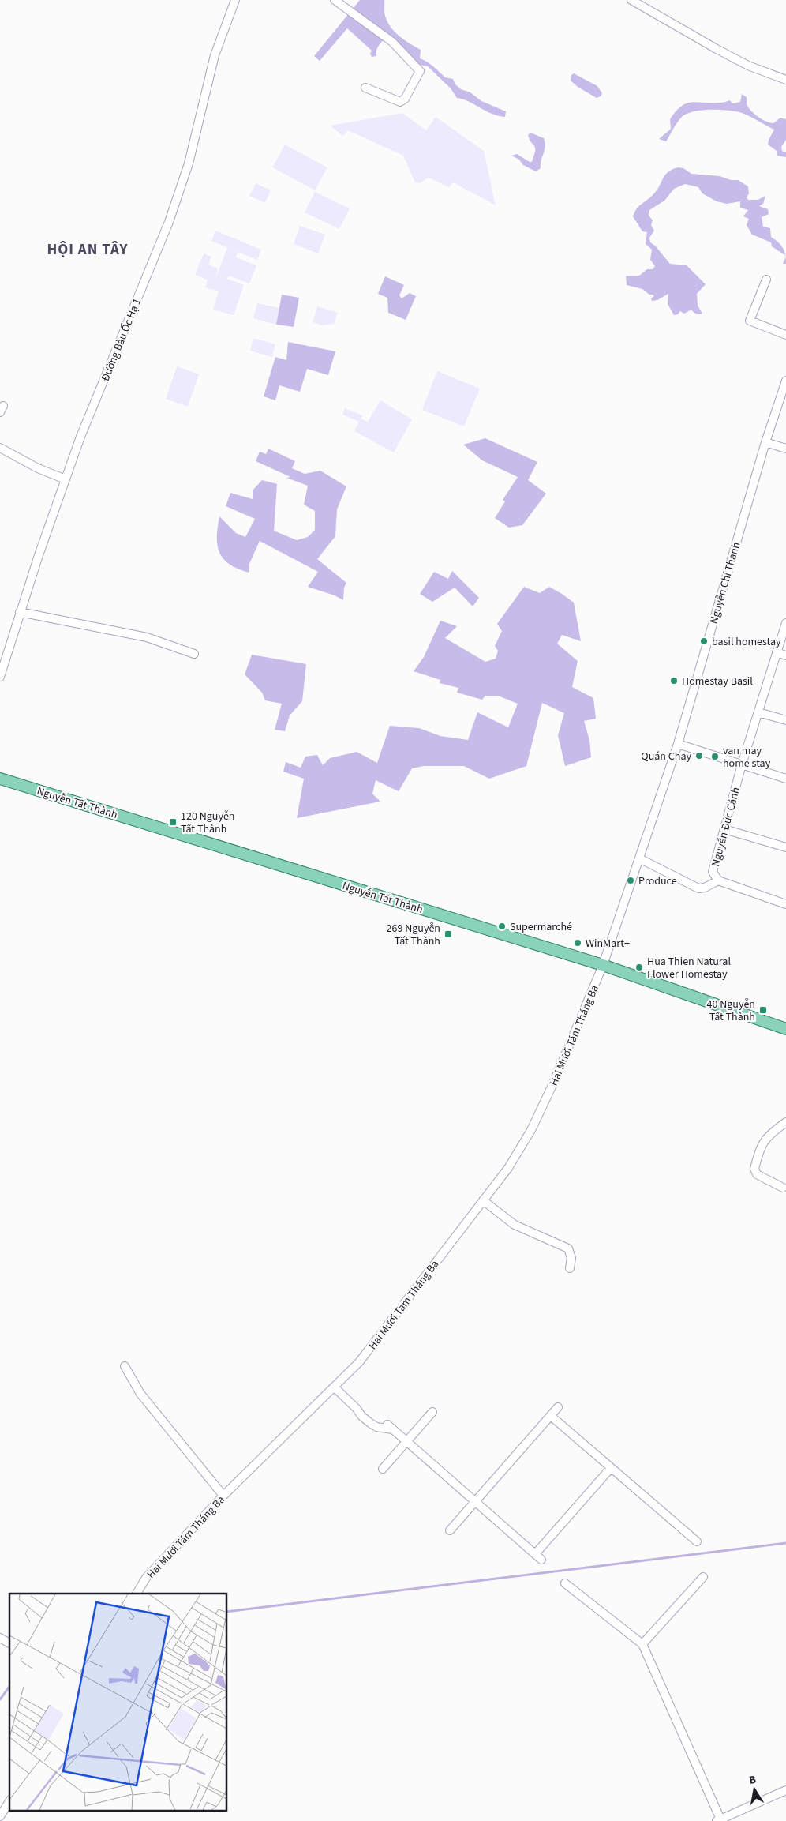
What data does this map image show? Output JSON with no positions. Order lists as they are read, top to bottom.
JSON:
{
  "streets": {
    "main road": ["Nguyễn Tất Thành"],
    "street": [
      "Đường Bàu Ốc Hạ 1",
      "Nguyễn Chí Thanh",
      "Nguyễn Đức Cảnh",
      "Hai Mươi Tám Tháng Ba"
    ]
  },
  "crossings": [
    ["Nguyễn Chí Thanh", "Nguyễn Tất Thành"],
    ["Nguyễn Chí Thanh", "Hai Mươi Tám Tháng Ba"],
    ["Nguyễn Tất Thành", "Hai Mươi Tám Tháng Ba"]
  ],
  "districts": ["HỘI AN TÂY"],
  "places": {
    "other": [
      "basil homestay",
      "Homestay Basil",
      "Quán Chay",
      "van may home stay",
      "Produce",
      "Supermarché",
      "WinMart+",
      "Hua Thien Natural Flower Homestay"
    ],
    "transit": ["120 Nguyễn Tất Thành", "269 Nguyễn Tất Thành", "40 Nguyễn Tất Thành"]
  },
  "north": "top"
}
